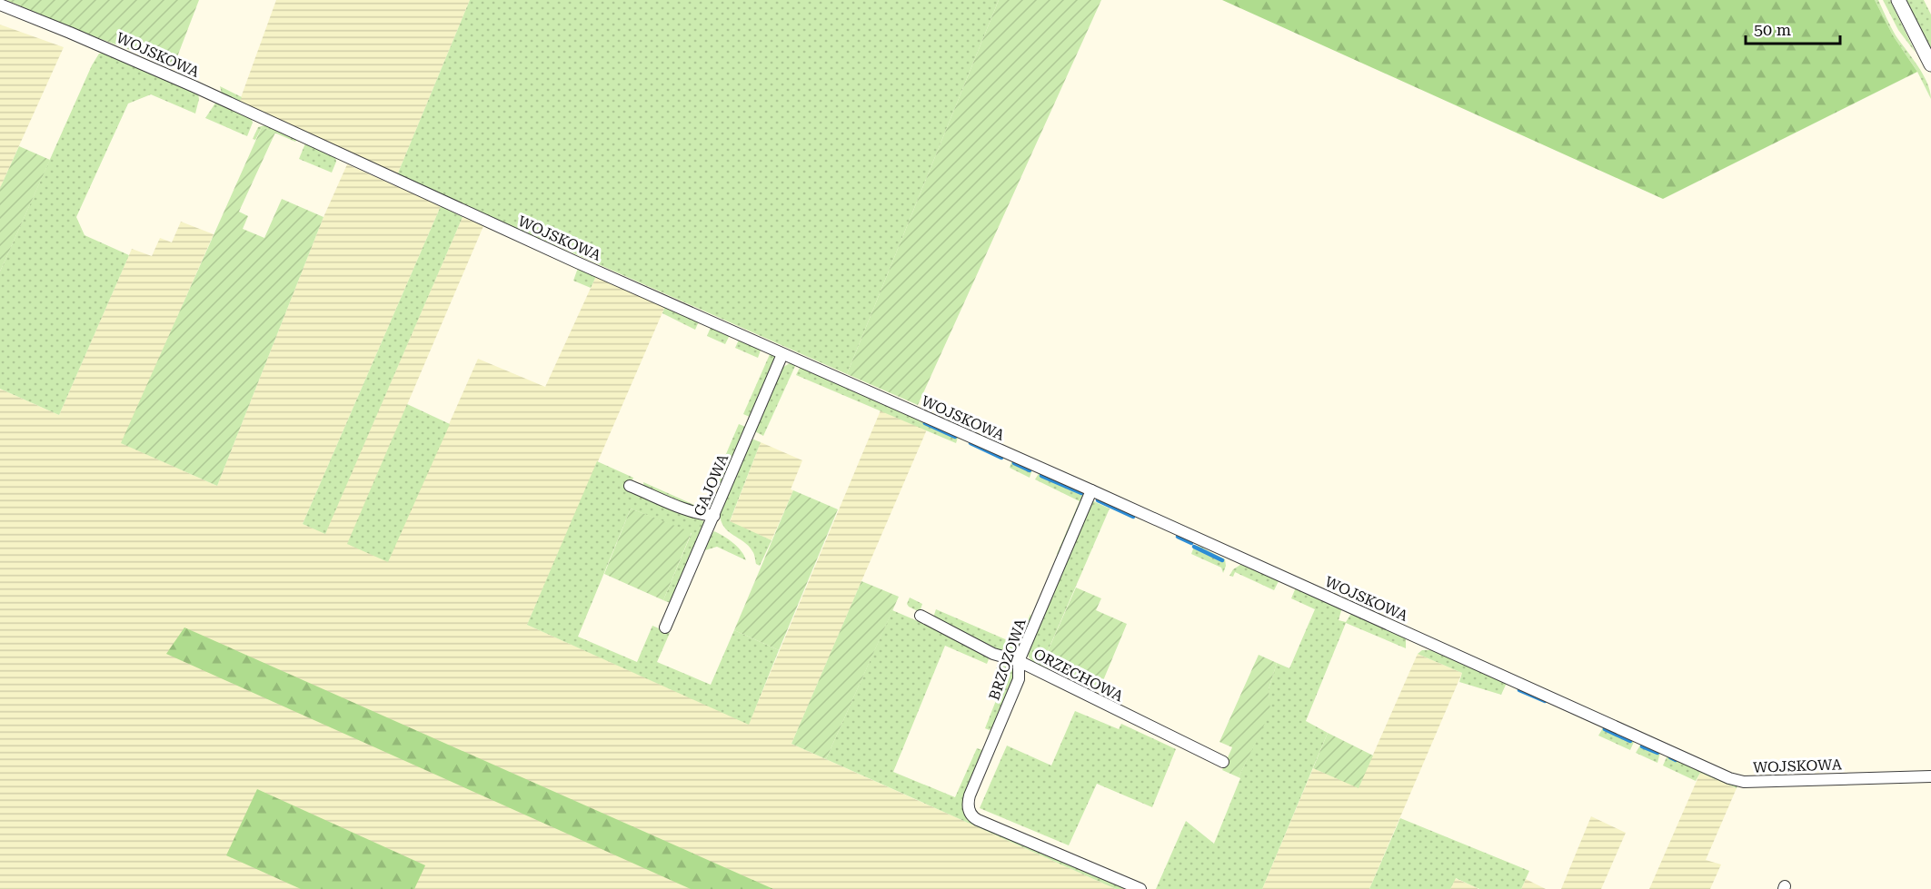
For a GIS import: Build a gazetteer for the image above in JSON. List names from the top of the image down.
{
  "streets": {
    "street": [
      "WOJSKOWA",
      "GAJOWA",
      "BRZOZOWA",
      "ORZECHOWA"
    ]
  },
  "crossings": [
    ["WOJSKOWA", "GAJOWA"],
    ["WOJSKOWA", "BRZOZOWA"],
    ["BRZOZOWA", "ORZECHOWA"]
  ],
  "scale_bar": "50 m"
}
